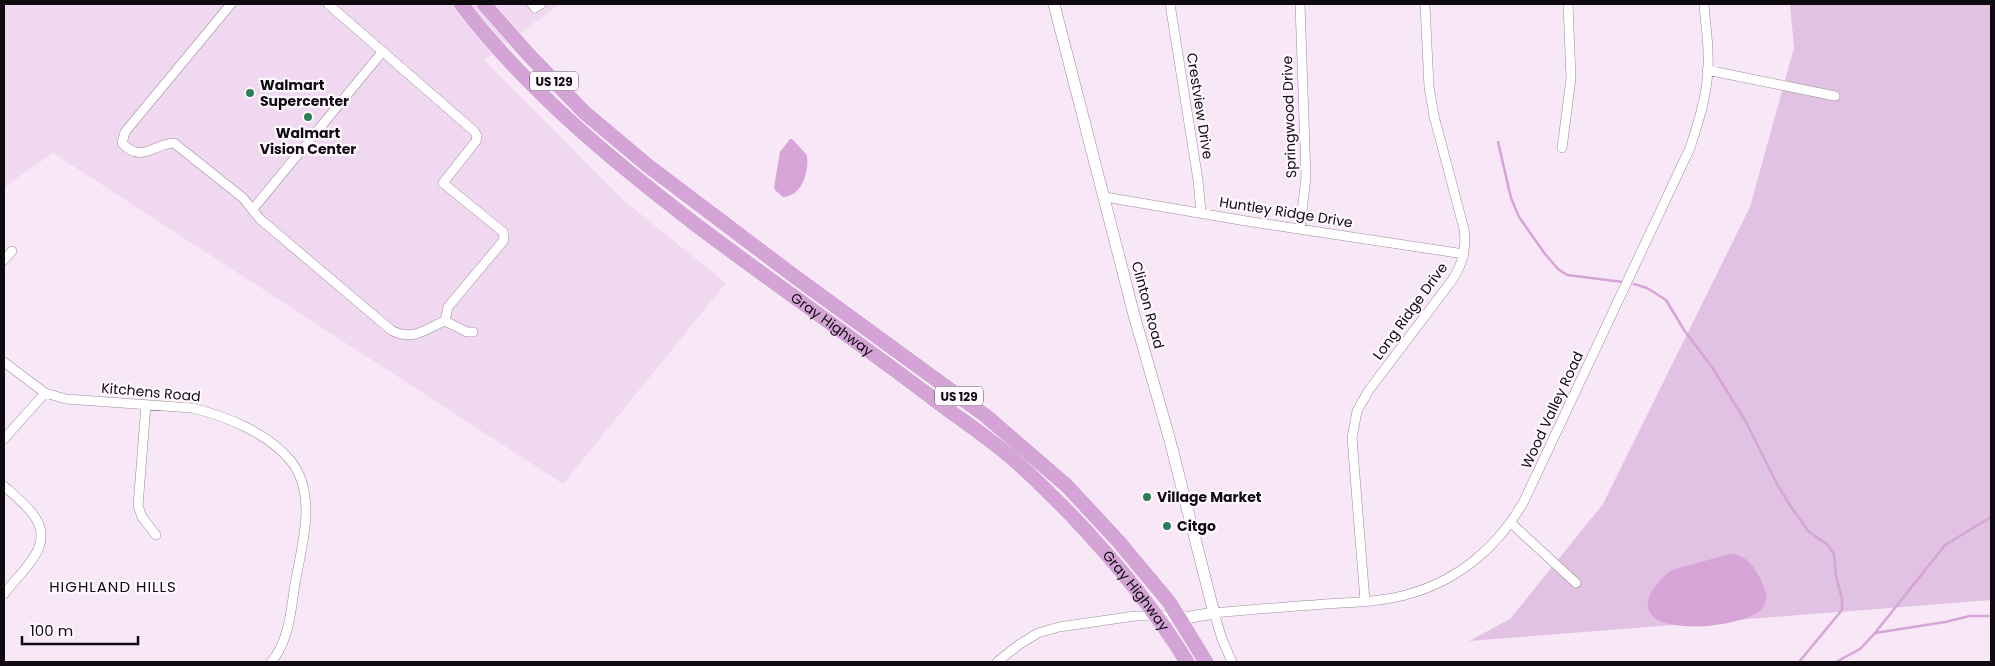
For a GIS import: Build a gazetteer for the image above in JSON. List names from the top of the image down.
{
  "streets": {
    "highway": ["US 129", "Gray Highway"],
    "street": [
      "Crestview Drive",
      "Springwood Drive",
      "Huntley Ridge Drive",
      "Clinton Road",
      "Long Ridge Drive",
      "Kitchens Road",
      "Wood Valley Road"
    ]
  },
  "crossings": [
    ["Crestview Drive", "Huntley Ridge Drive"],
    ["Springwood Drive", "Huntley Ridge Drive"],
    ["Huntley Ridge Drive", "Clinton Road"],
    ["Huntley Ridge Drive", "Long Ridge Drive"],
    ["Clinton Road", "Wood Valley Road"],
    ["Long Ridge Drive", "Wood Valley Road"]
  ],
  "districts": ["HIGHLAND HILLS"],
  "places": [
    "Walmart Supercenter",
    "Walmart Vision Center",
    "Village Market",
    "Citgo"
  ],
  "scale_bar": "100 m"
}
